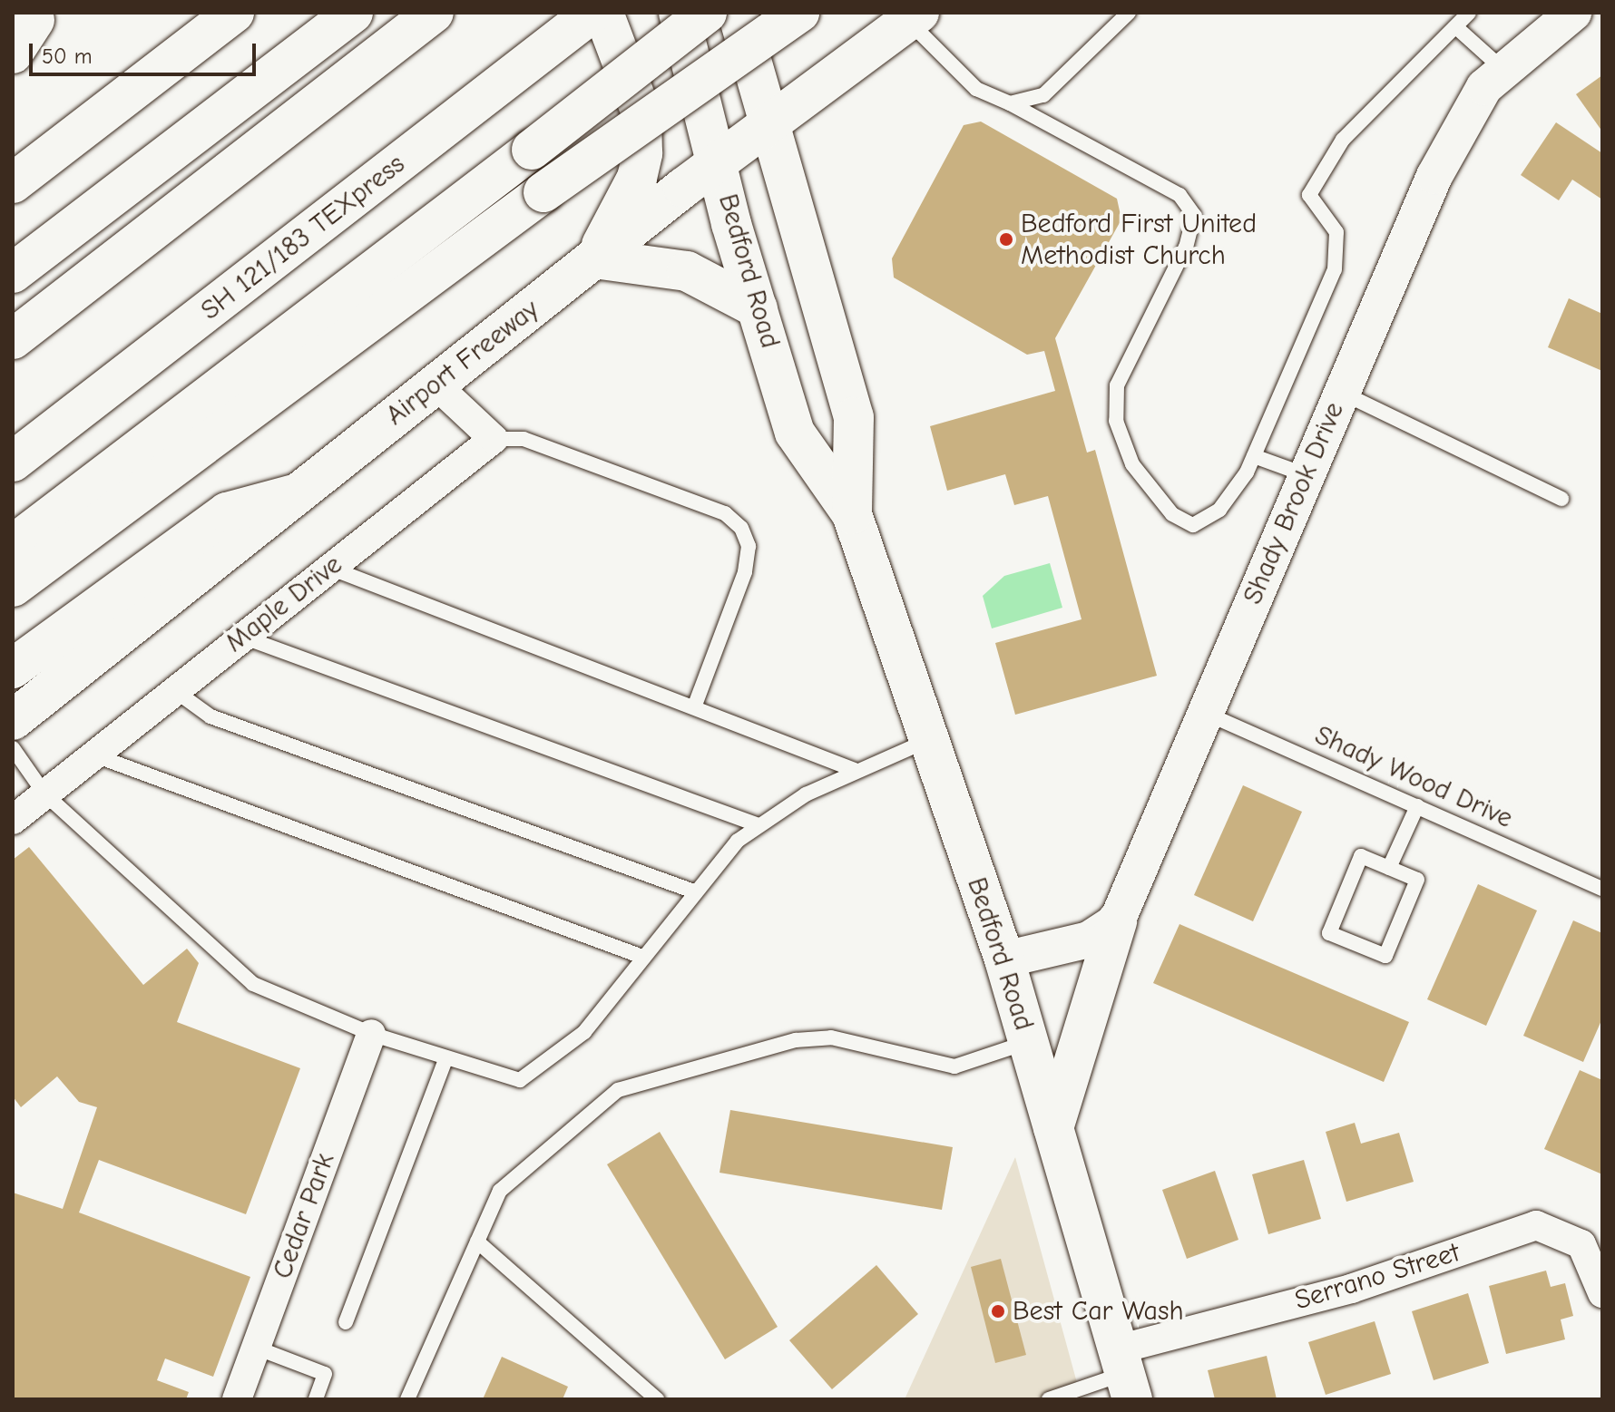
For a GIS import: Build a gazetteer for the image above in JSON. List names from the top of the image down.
{
  "streets": {
    "main road": ["SH 121/183 TEXpress", "Bedford Road", "Airport Freeway"],
    "street": [
      "Shady Brook Drive",
      "Maple Drive",
      "Cedar Park",
      "Serrano Street"
    ],
    "lane": ["Shady Wood Drive"]
  },
  "crossings": [
    ["Bedford Road", "Airport Freeway"],
    ["Bedford Road", "Serrano Street"],
    ["Shady Brook Drive", "Shady Wood Drive"]
  ],
  "places": ["Bedford First United Methodist Church", "Best Car Wash"],
  "scale_bar": "50 m"
}
